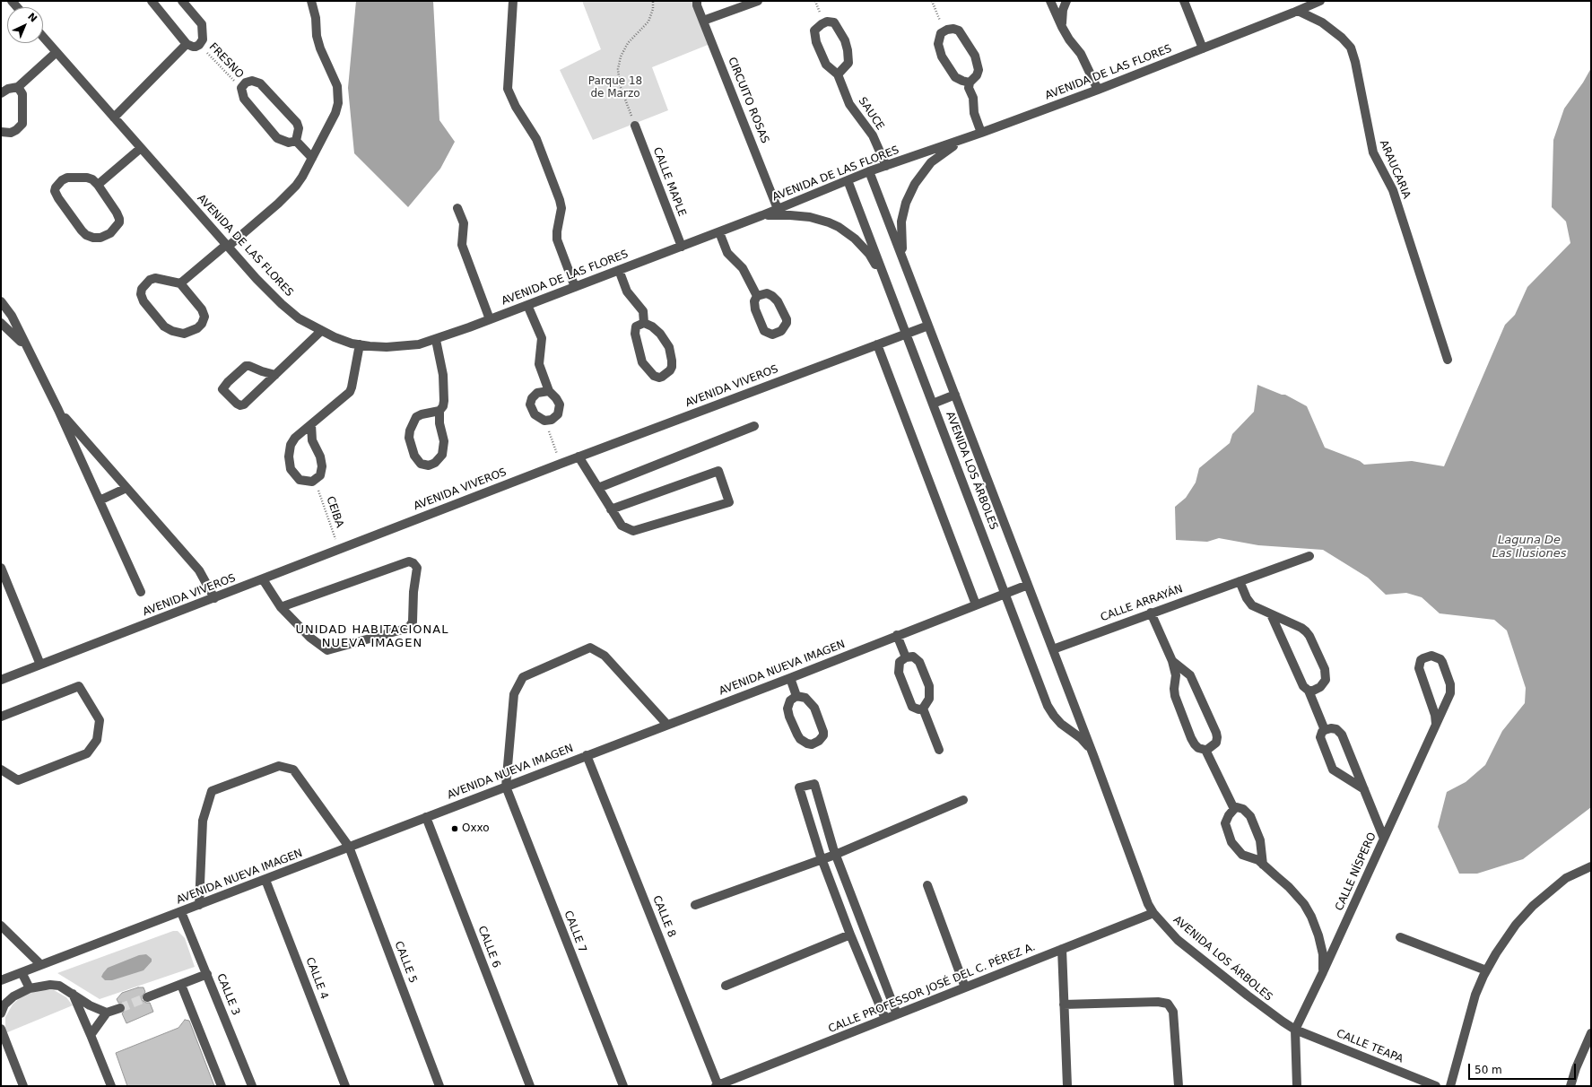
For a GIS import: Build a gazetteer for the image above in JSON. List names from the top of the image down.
{
  "streets": {
    "street": [
      "AVENIDA DE LAS FLORES",
      "CIRCUITO ROSAS",
      "SAUCE",
      "ARAUCARIA",
      "CALLE MAPLE",
      "AVENIDA VIVEROS",
      "AVENIDA LOS ÁRBOLES",
      "CALLE ARRAYÁN",
      "AVENIDA NUEVA IMAGEN",
      "CALLE NÍSPERO",
      "CALLE 8",
      "CALLE 7",
      "CALLE 6",
      "CALLE 5",
      "CALLE 4",
      "CALLE PROFESSOR JOSÉ DEL C. PÉREZ A.",
      "CALLE 3",
      "CALLE TEAPA"
    ],
    "path": ["FRESNO", "CEIBA"]
  },
  "crossings": [
    ["AVENIDA DE LAS FLORES", "CIRCUITO ROSAS"],
    ["AVENIDA DE LAS FLORES", "SAUCE"],
    ["AVENIDA DE LAS FLORES", "ARAUCARIA"],
    ["AVENIDA DE LAS FLORES", "CALLE MAPLE"],
    ["AVENIDA DE LAS FLORES", "AVENIDA LOS ÁRBOLES"],
    ["AVENIDA VIVEROS", "AVENIDA LOS ÁRBOLES"],
    ["AVENIDA VIVEROS", "CEIBA"],
    ["AVENIDA LOS ÁRBOLES", "CALLE ARRAYÁN"],
    ["AVENIDA LOS ÁRBOLES", "AVENIDA NUEVA IMAGEN"],
    ["AVENIDA LOS ÁRBOLES", "CALLE NÍSPERO"],
    ["AVENIDA LOS ÁRBOLES", "CALLE PROFESSOR JOSÉ DEL C. PÉREZ A."],
    ["AVENIDA LOS ÁRBOLES", "CALLE TEAPA"],
    ["AVENIDA NUEVA IMAGEN", "CALLE 8"],
    ["AVENIDA NUEVA IMAGEN", "CALLE 7"],
    ["AVENIDA NUEVA IMAGEN", "CALLE 6"],
    ["AVENIDA NUEVA IMAGEN", "CALLE 5"],
    ["AVENIDA NUEVA IMAGEN", "CALLE 4"],
    ["AVENIDA NUEVA IMAGEN", "CALLE 3"],
    ["CALLE NÍSPERO", "CALLE TEAPA"],
    ["CALLE 8", "CALLE PROFESSOR JOSÉ DEL C. PÉREZ A."]
  ],
  "districts": ["UNIDAD HABITACIONAL NUEVA IMAGEN"],
  "water": ["Laguna De Las Ilusiones"],
  "parks": ["Parque 18 de Marzo"],
  "places": ["Oxxo"],
  "scale_bar": "50 m",
  "north": "top right"
}
